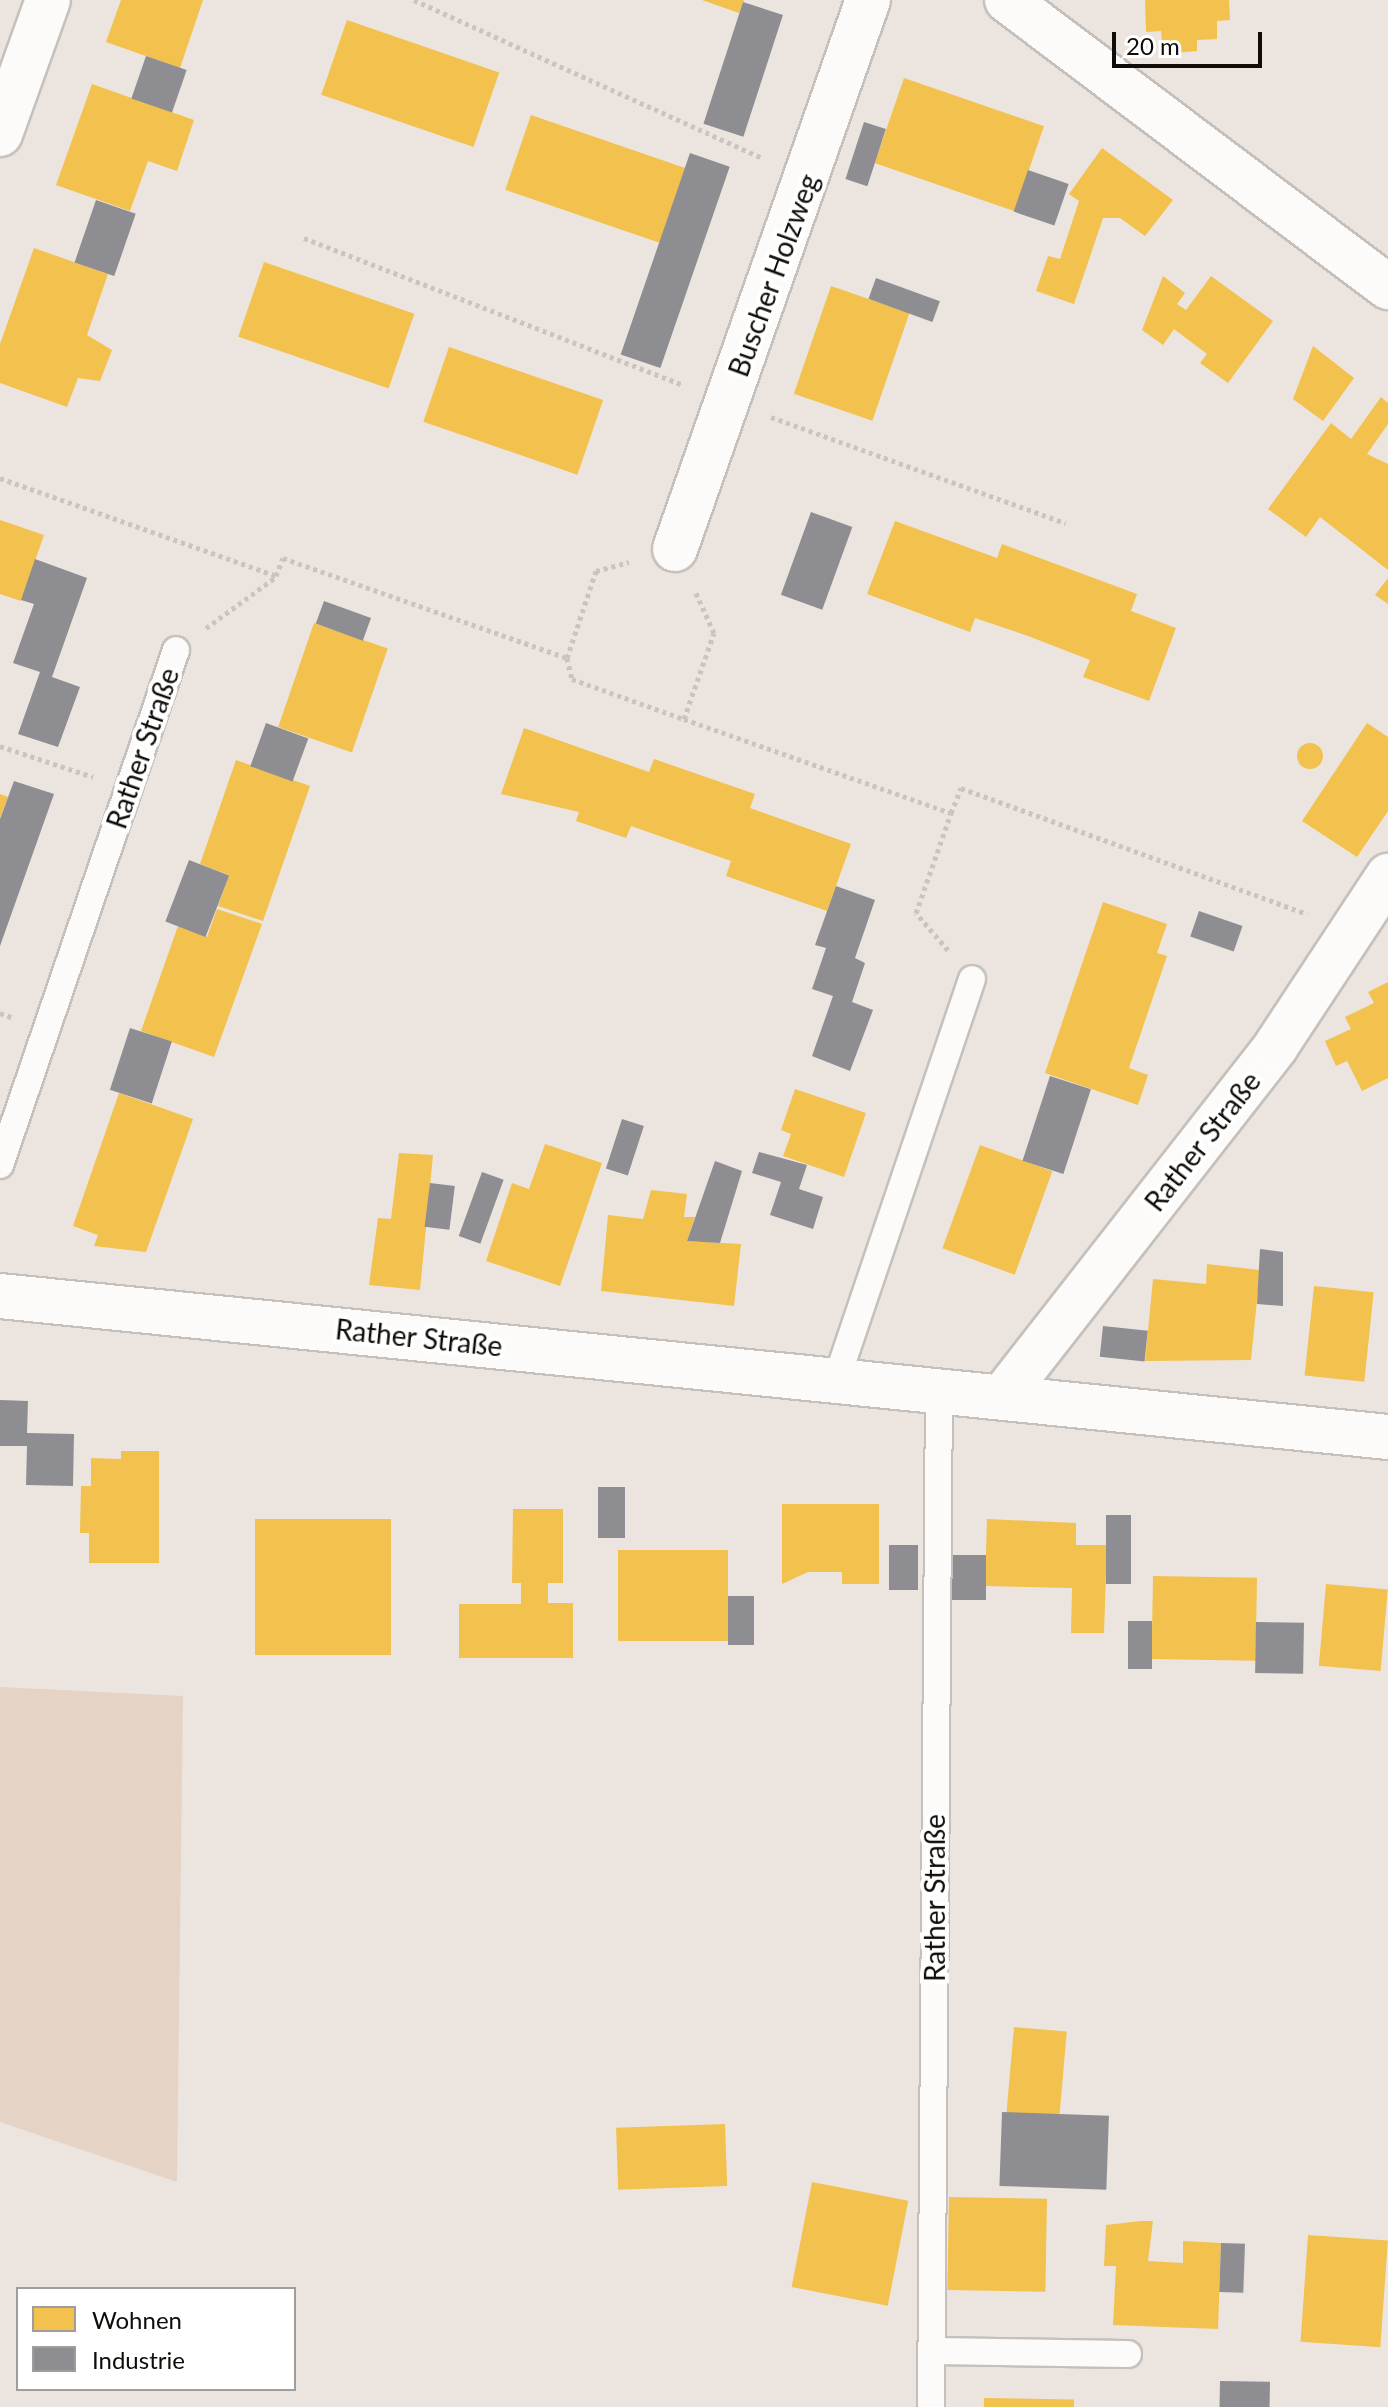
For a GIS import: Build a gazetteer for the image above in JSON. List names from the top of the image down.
{
  "streets": {
    "street": ["Buscher Holzweg", "Rather Straße"]
  },
  "legend": ["Wohnen", "Industrie"],
  "scale_bar": "20 m"
}
